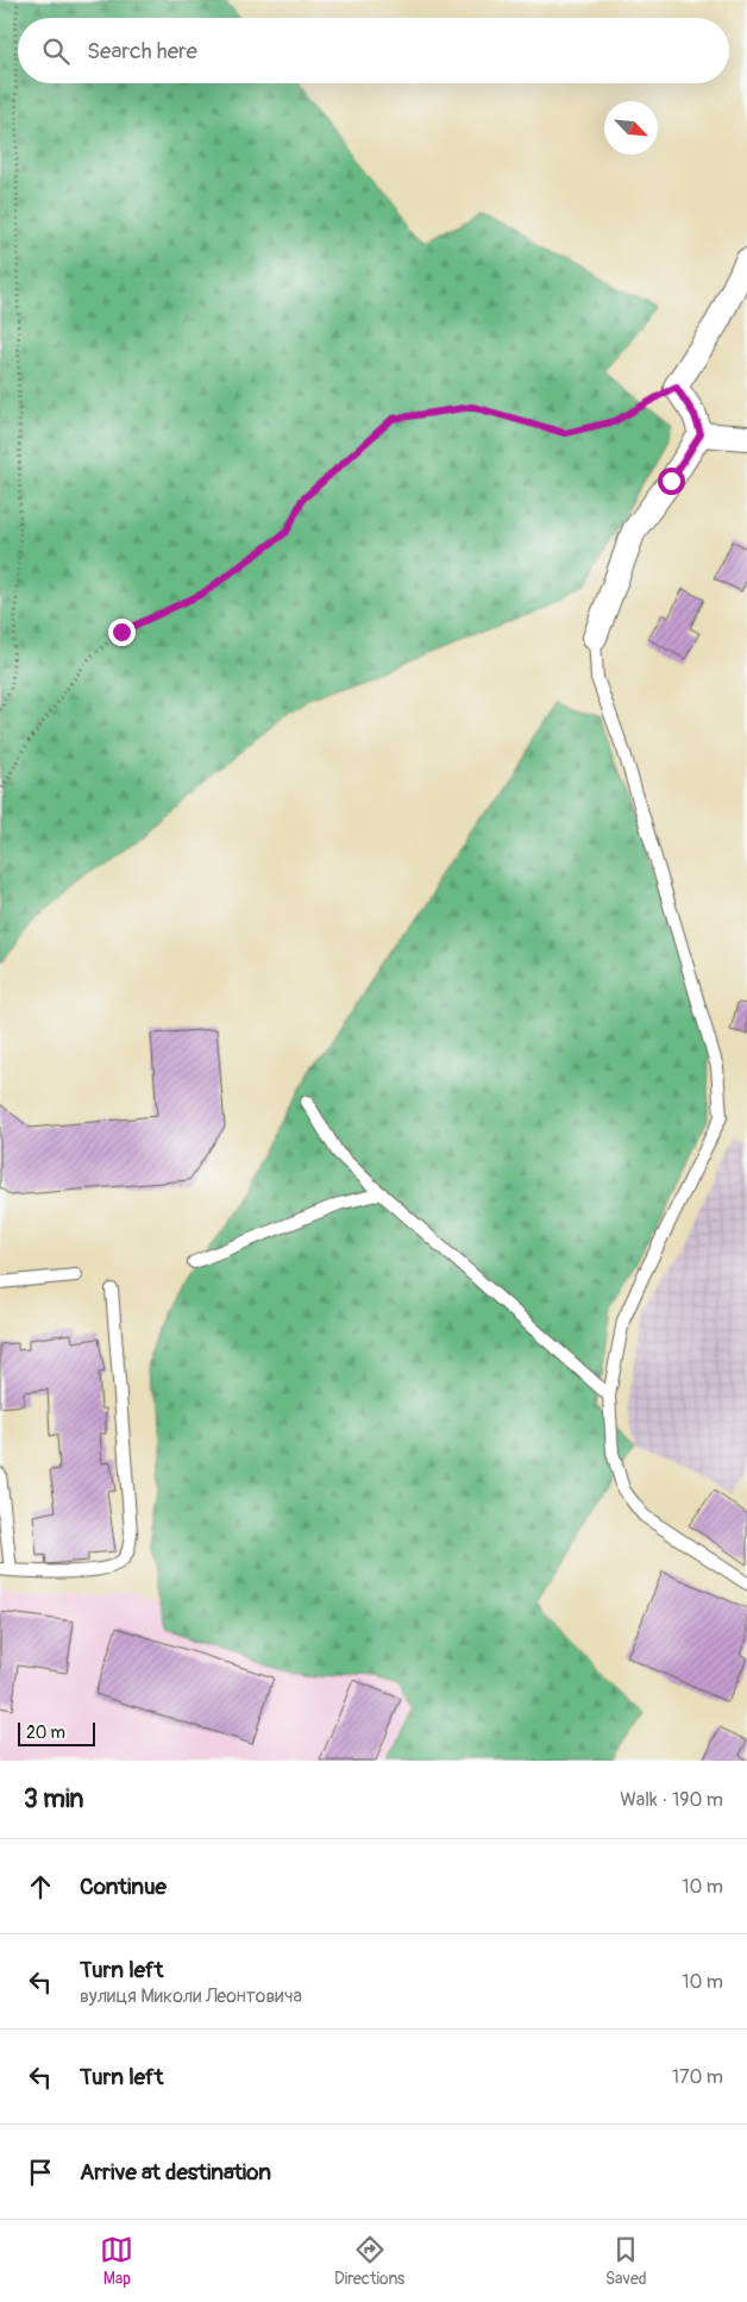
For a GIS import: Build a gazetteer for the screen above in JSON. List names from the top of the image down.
{
  "scale_bar": "20 m",
  "north": "bottom right",
  "page": {
    "search": "Search here",
    "scale": "20 m",
    "heading": ["3 min", "Walk · 190 m"],
    "list": [
      ["Continue", "10 m"],
      ["Turn left", "вулиця Миколи Леонтовича", "10 m"],
      ["Turn left", "170 m"],
      "Arrive at destination"
    ],
    "nav": ["Map", "Directions", "Saved"]
  }
}
